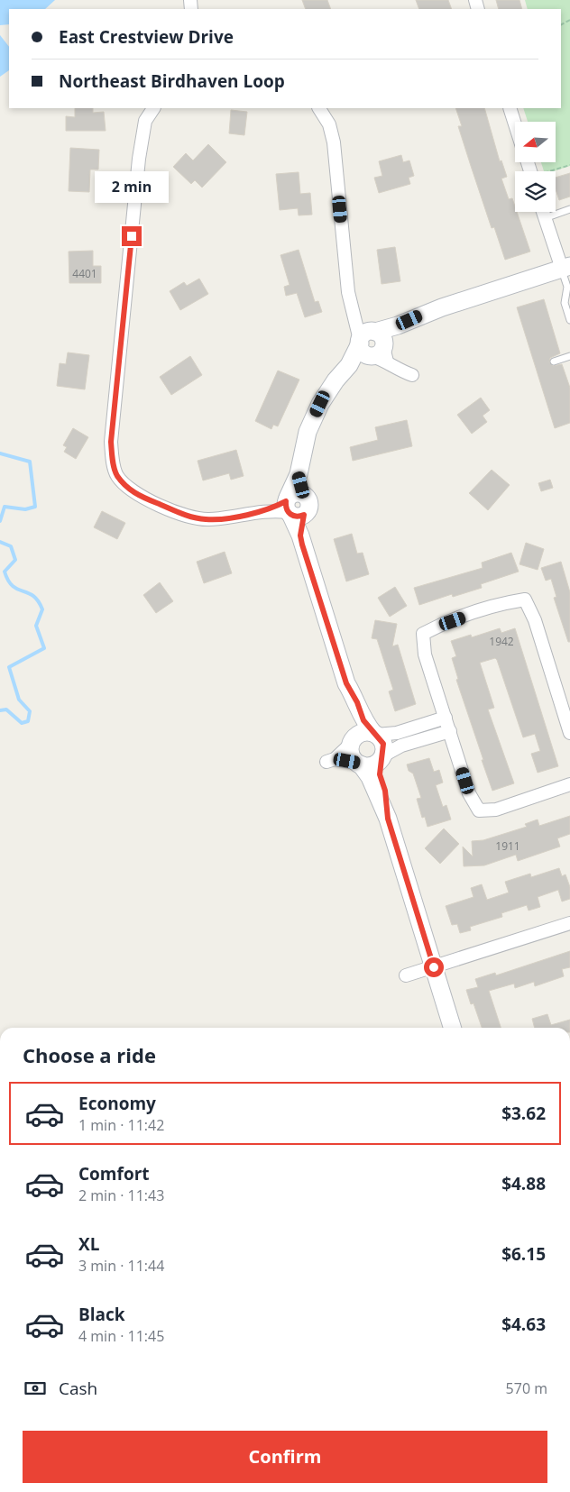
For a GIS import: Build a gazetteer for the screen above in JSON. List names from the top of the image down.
{
  "house_numbers": ["4401", "1942", "1911"],
  "north": "left",
  "page": {
    "banner": ["East Crestview Drive", "Northeast Birdhaven Loop"],
    "bubble": "2 min",
    "heading": "Choose a ride",
    "list": [
      {
        "name": "Economy",
        "note": "1 min · 11:42",
        "value": "$3.62"
      },
      {
        "name": "Comfort",
        "note": "2 min · 11:43",
        "value": "$4.88"
      },
      {
        "name": "XL",
        "note": "3 min · 11:44",
        "value": "$6.15"
      },
      {
        "name": "Black",
        "note": "4 min · 11:45",
        "value": "$4.63"
      }
    ],
    "pay": ["Cash", "570 m"],
    "buttons": "Confirm"
  }
}
